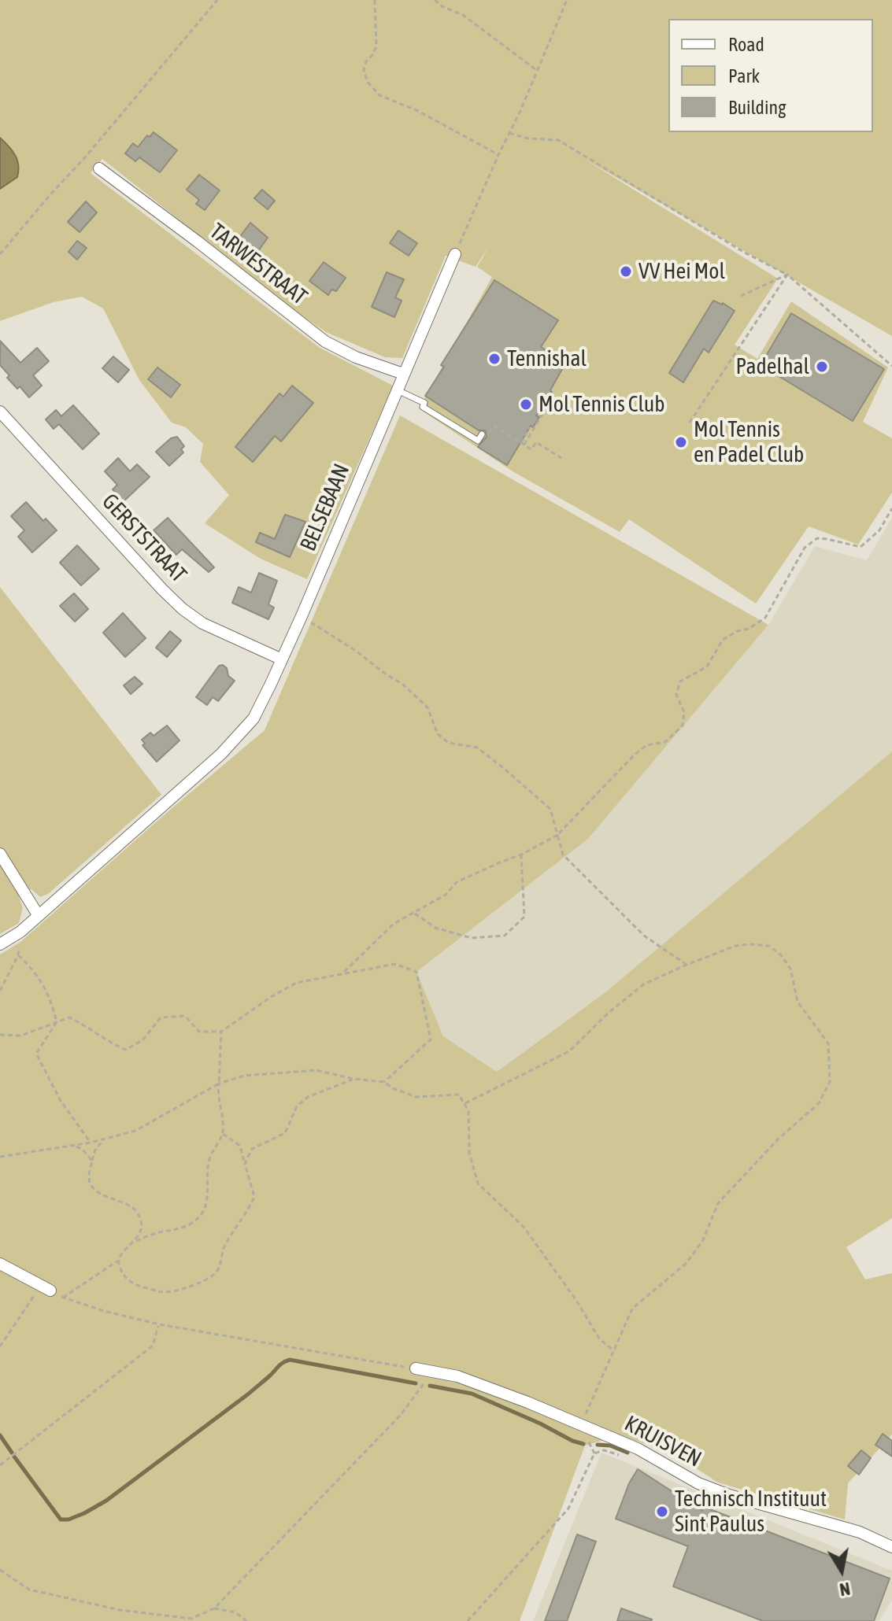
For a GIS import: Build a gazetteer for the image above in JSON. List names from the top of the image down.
{
  "streets": {
    "street": [
      "TARWESTRAAT",
      "BELSEBAAN",
      "GERSTSTRAAT",
      "KRUISVEN"
    ]
  },
  "crossings": [
    ["TARWESTRAAT", "BELSEBAAN"],
    ["BELSEBAAN", "GERSTSTRAAT"]
  ],
  "places": [
    "VV Hei Mol",
    "Tennishal",
    "Padelhal",
    "Mol Tennis Club",
    "Mol Tennis en Padel Club",
    "Technisch Instituut Sint Paulus"
  ],
  "legend": ["Road", "Park", "Building"],
  "north": "bottom"
}
